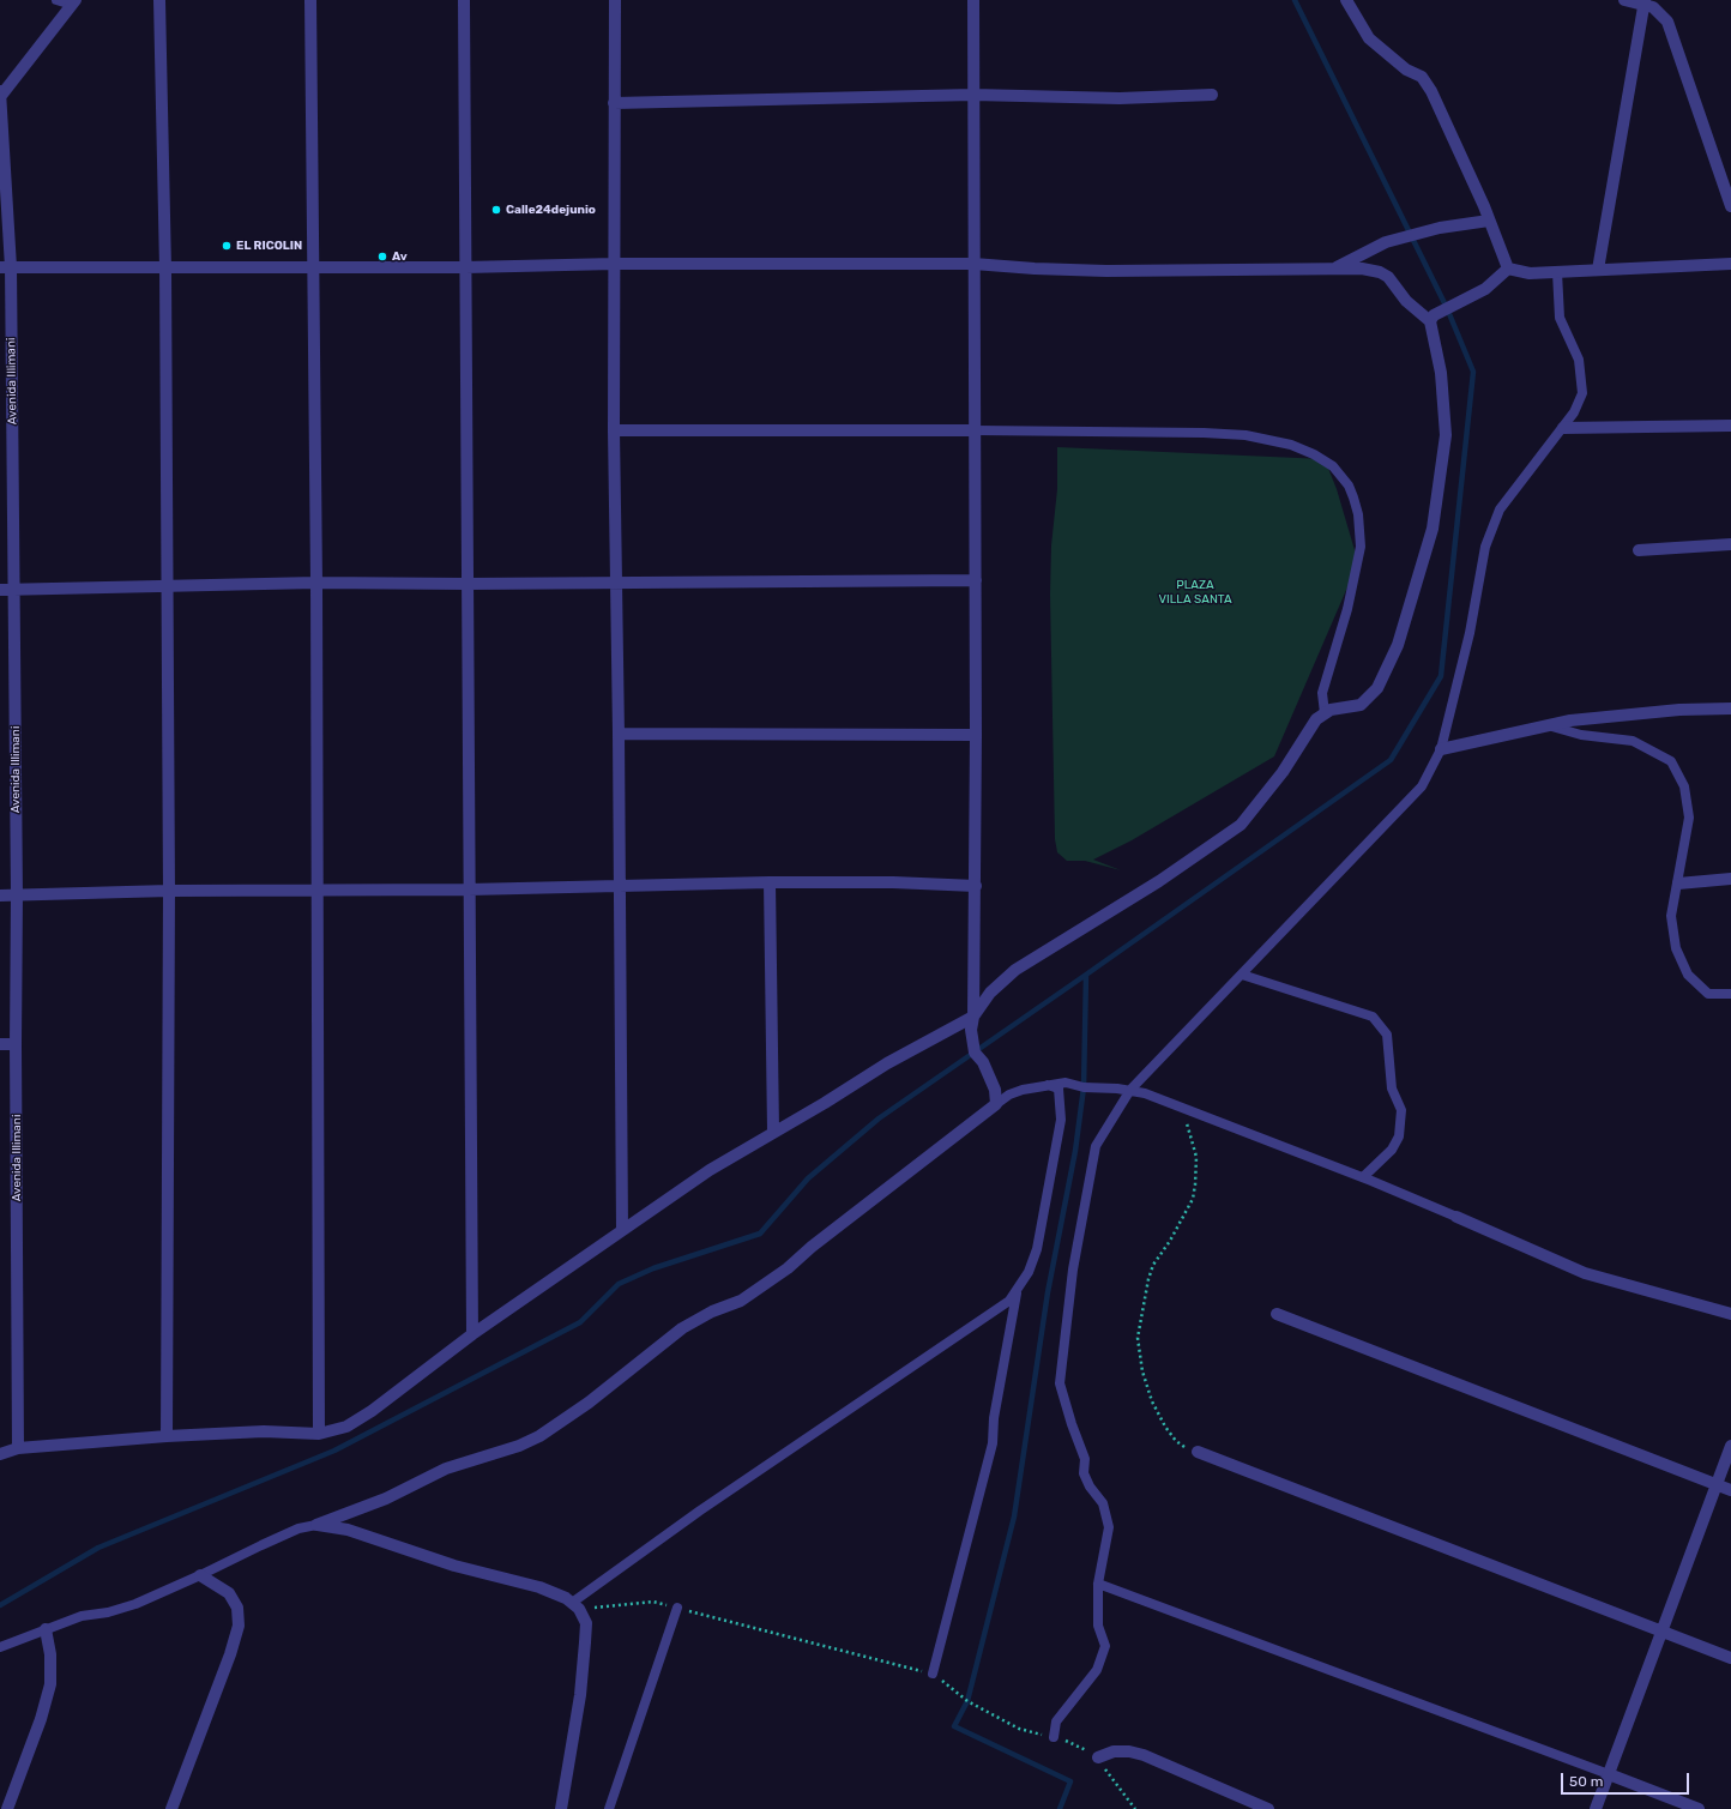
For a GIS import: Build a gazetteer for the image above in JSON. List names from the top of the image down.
{
  "streets": {
    "street": ["Avenida Illimani"]
  },
  "parks": ["PLAZA VILLA SANTA"],
  "places": ["Calle24dejunio", "EL RICOLIN", "Av"],
  "scale_bar": "50 m"
}
